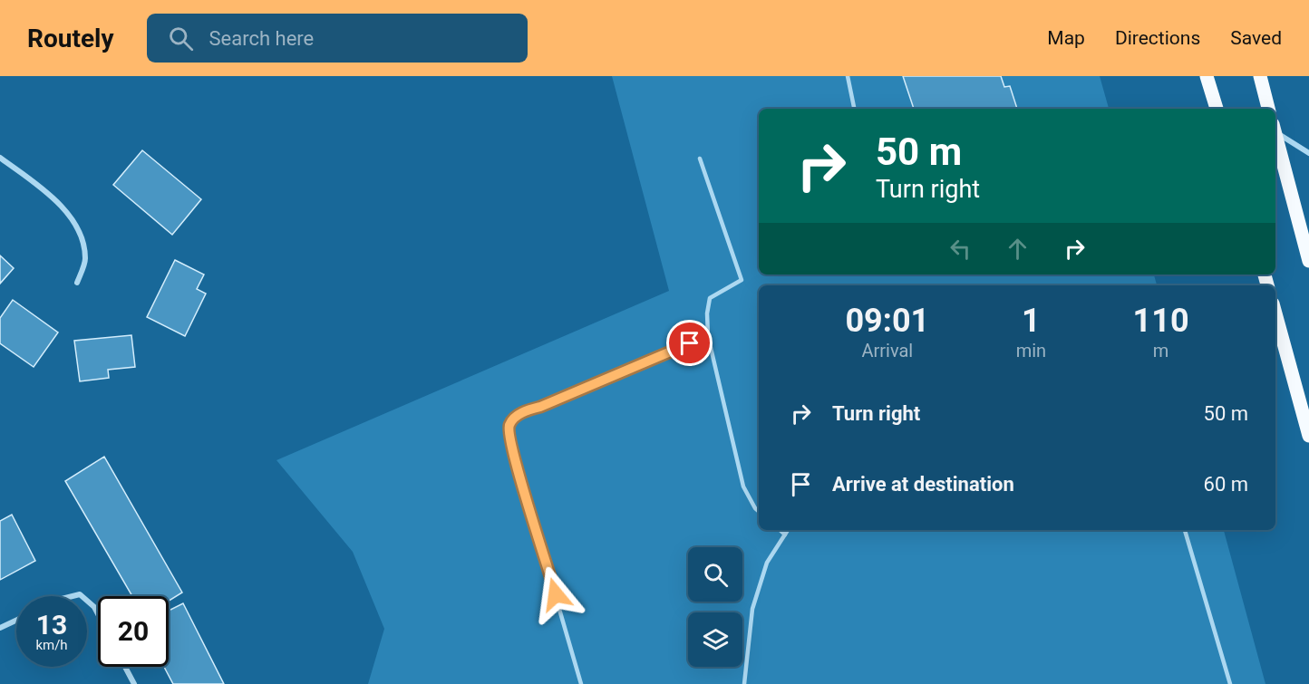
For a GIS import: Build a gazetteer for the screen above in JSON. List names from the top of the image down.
{
  "page": {
    "header": "Routely",
    "search": "Search here",
    "nav": ["Map", "Directions", "Saved"],
    "turn": ["50 m", "Turn right"],
    "eta": [
      "09:01",
      "Arrival",
      "1",
      "min",
      "110",
      "m"
    ],
    "list": [
      {
        "name": "Turn right",
        "value": "50 m"
      },
      {
        "name": "Arrive at destination",
        "value": "60 m"
      }
    ],
    "speed": "13 km/h",
    "limit": "20"
  }
}
